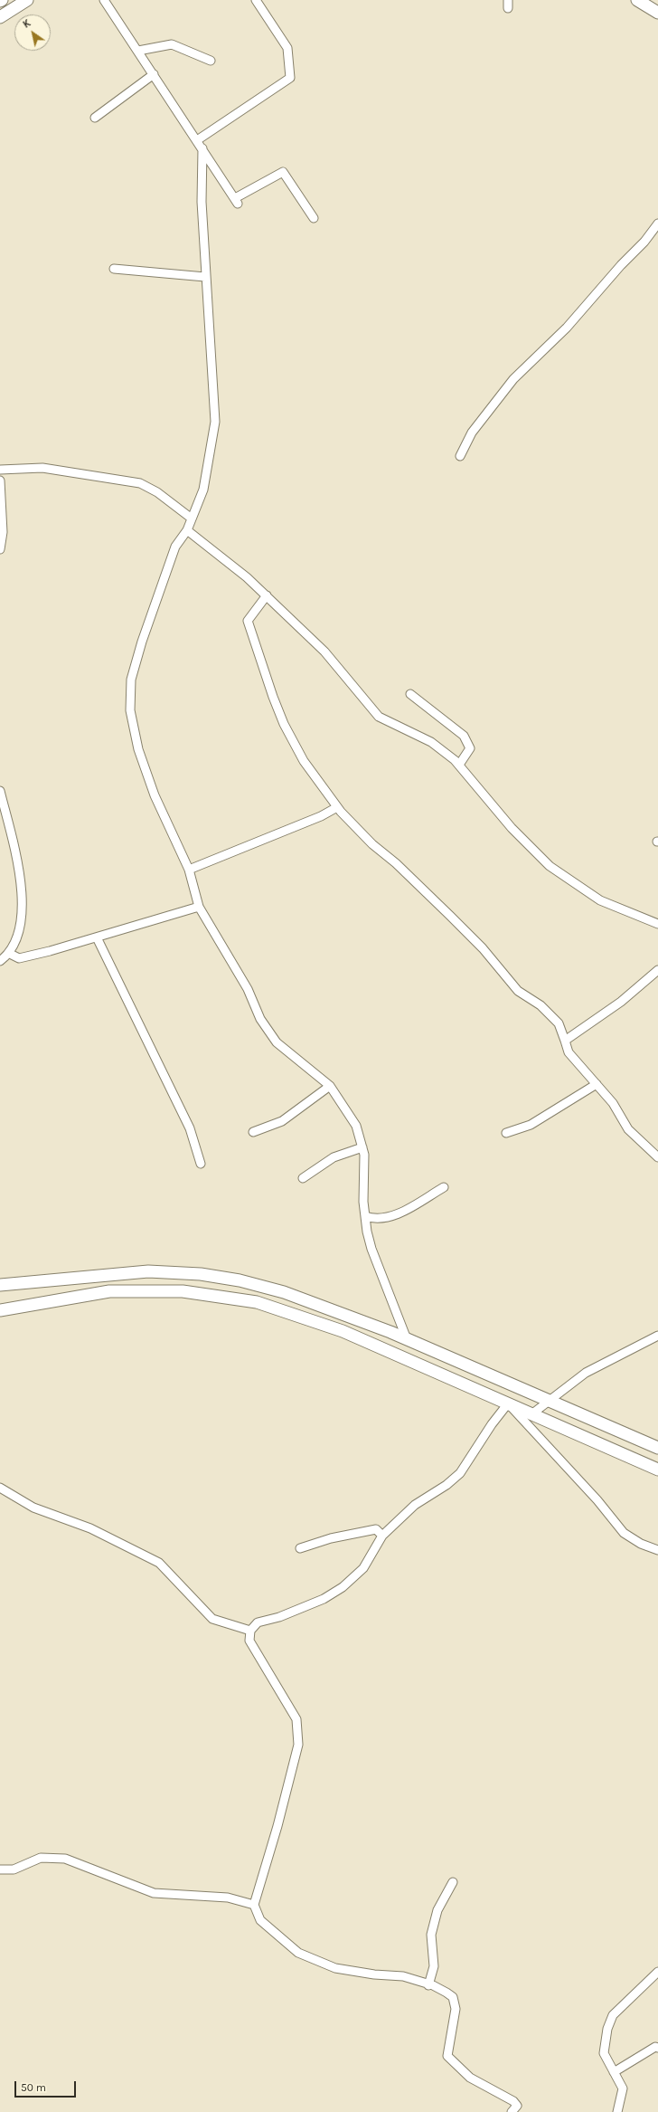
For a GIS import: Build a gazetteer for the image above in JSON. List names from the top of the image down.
{
  "scale_bar": "50 m",
  "north": "top left"
}
